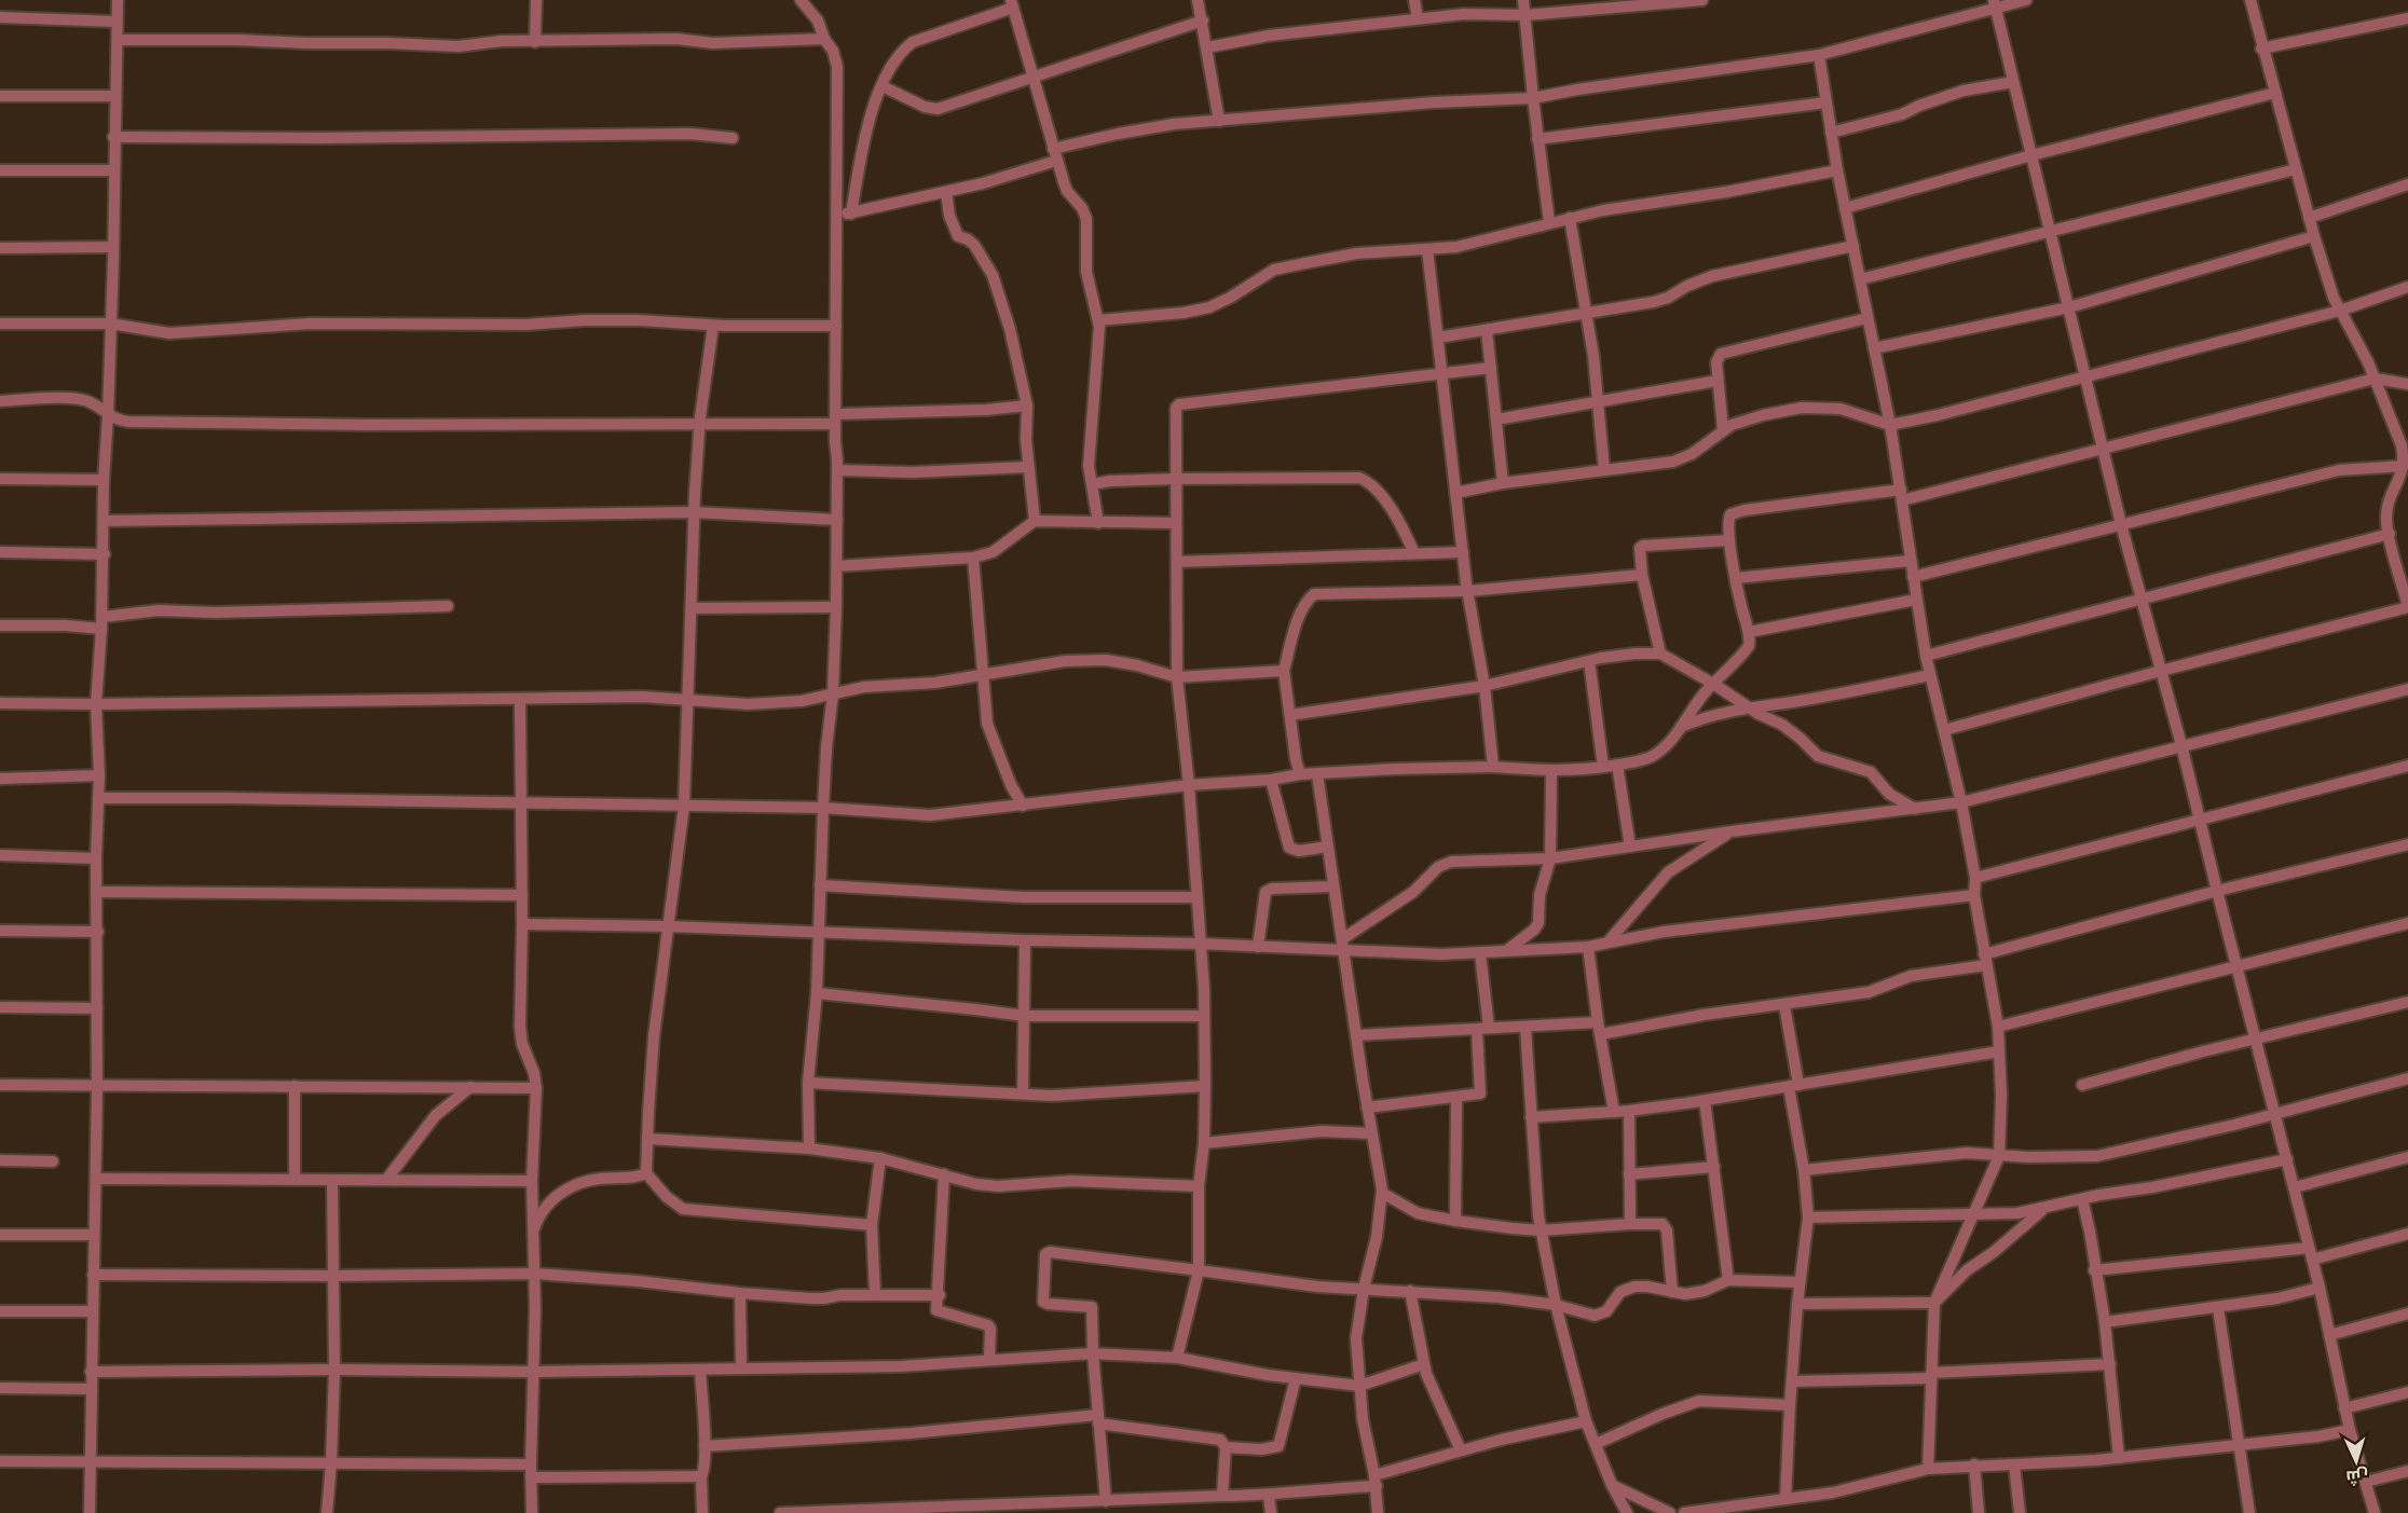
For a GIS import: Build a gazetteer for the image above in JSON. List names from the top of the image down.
{
  "north": "bottom"
}
